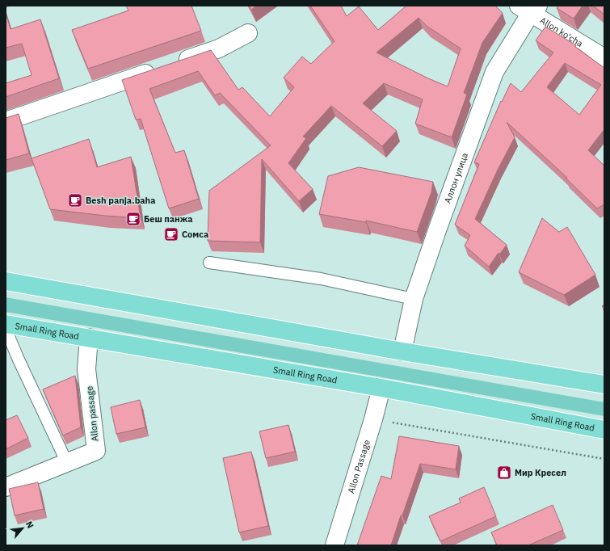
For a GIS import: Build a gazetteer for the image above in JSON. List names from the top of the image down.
{
  "streets": {
    "highway": ["Small Ring Road"],
    "street": [
      "Allon ko'cha",
      "Аллон улица",
      "Allon passage",
      "Allon Passage"
    ]
  },
  "crossings": [
    ["Allon ko'cha", "Аллон улица"],
    ["Small Ring Road", "Allon passage"],
    ["Small Ring Road", "Allon Passage"]
  ],
  "places": {
    "cafe": ["Besh panja.baha", "Беш панжа", "Сомса"],
    "shop": ["Мир Кресел"]
  },
  "north": "top right"
}
